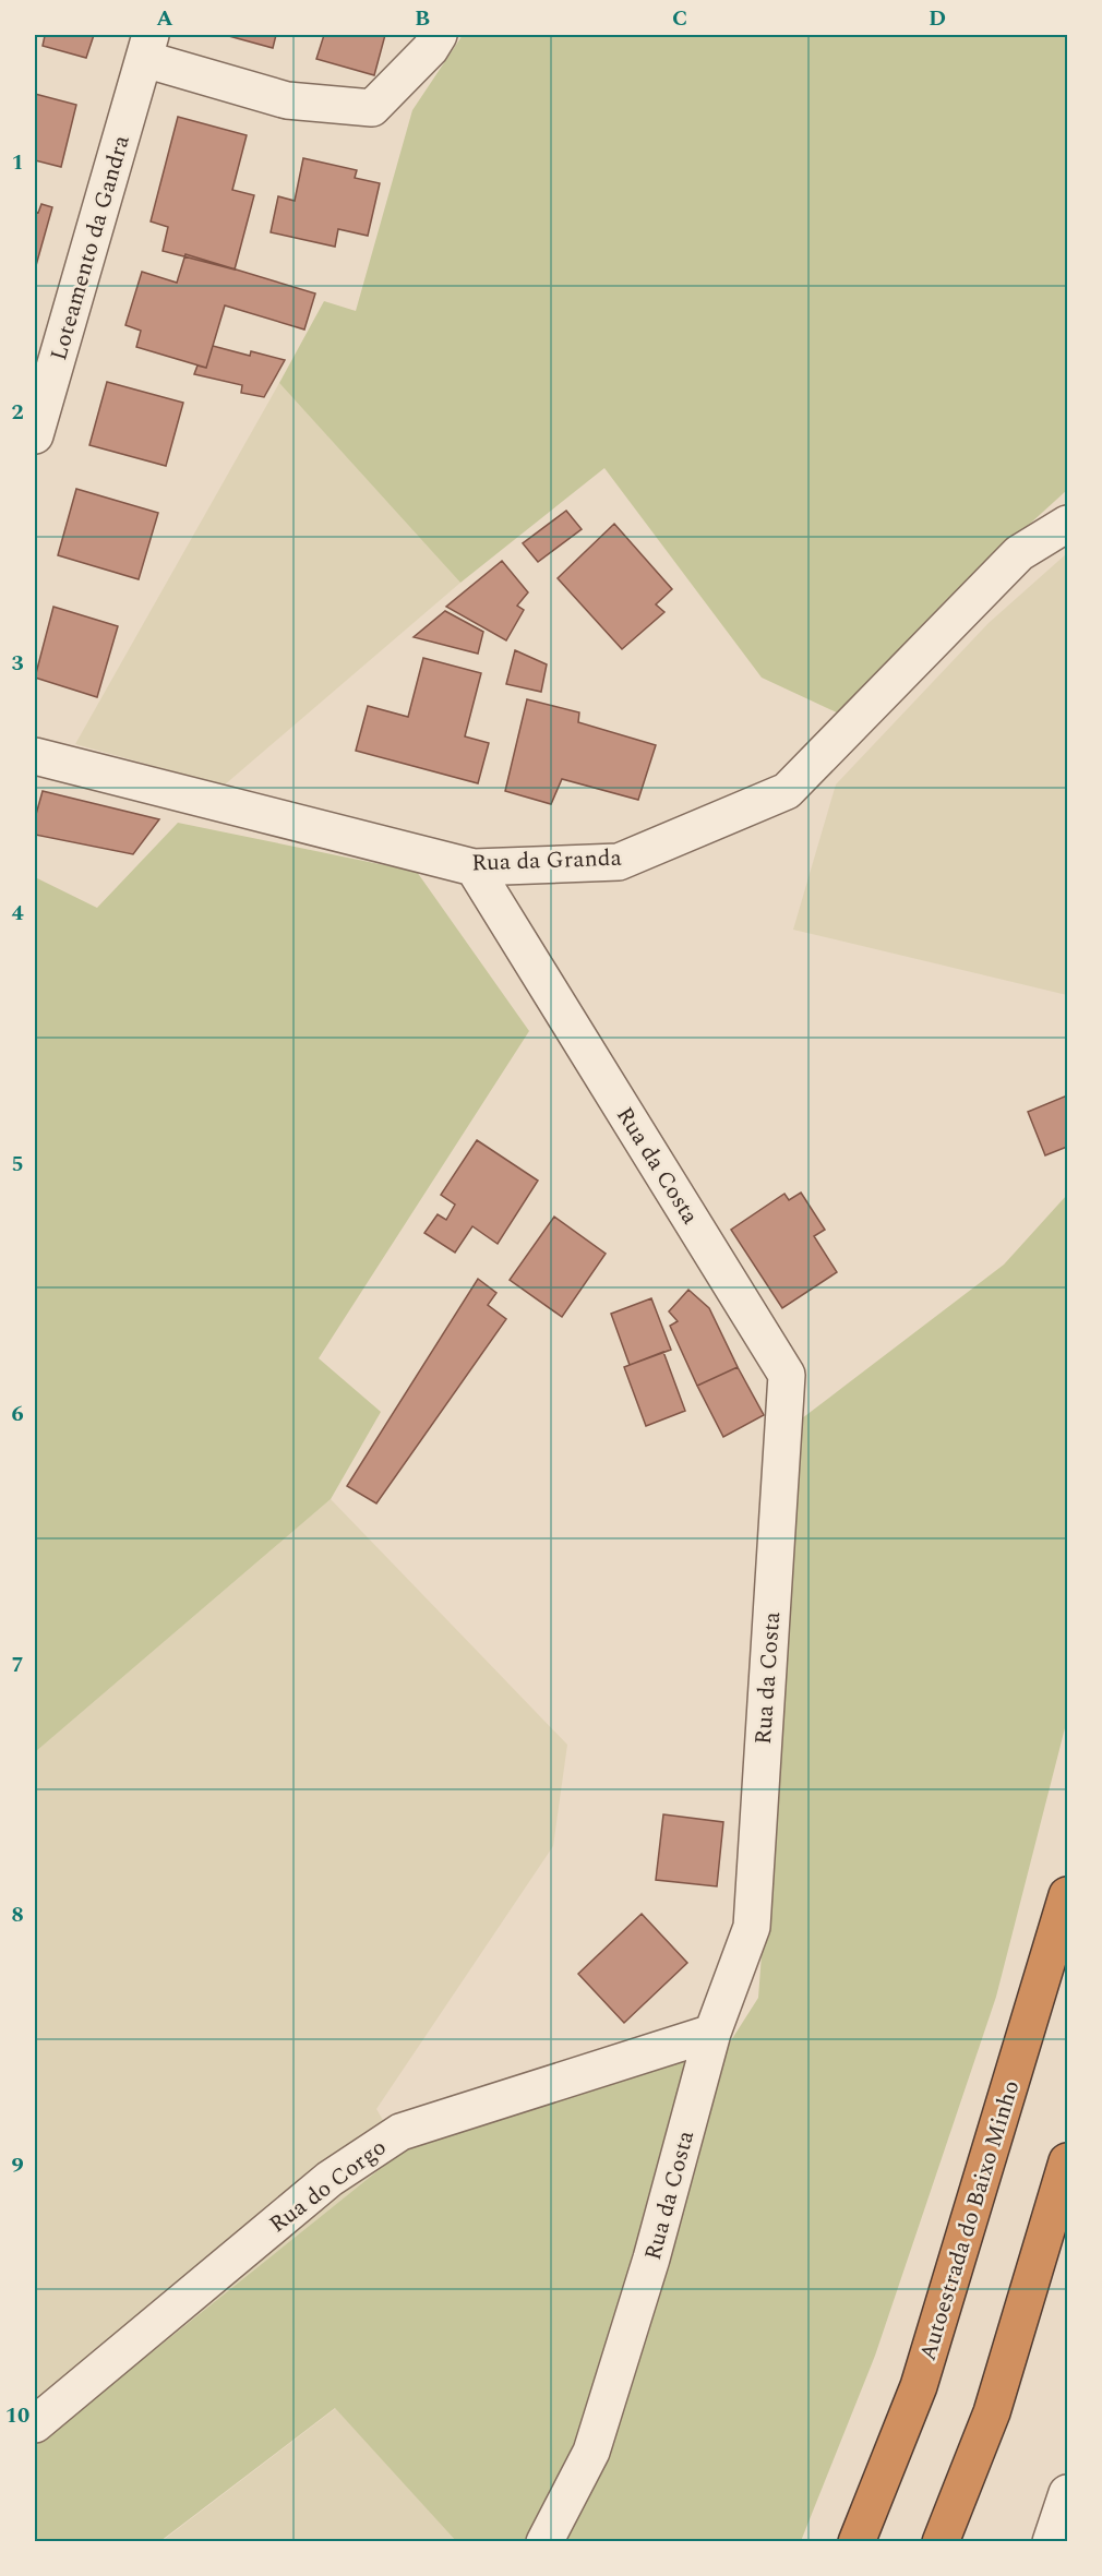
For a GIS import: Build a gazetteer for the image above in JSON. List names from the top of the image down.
{
  "streets": {
    "highway": ["Autoestrada do Baixo Minho"],
    "street": [
      "Loteamento da Gandra",
      "Rua da Granda",
      "Rua da Costa",
      "Rua do Corgo"
    ]
  },
  "crossings": [
    ["Rua da Granda", "Rua da Costa"],
    ["Rua da Costa", "Rua do Corgo"]
  ],
  "grid": {
    "columns": [
      "A",
      "B",
      "C",
      "D"
    ],
    "rows": [
      "1",
      "2",
      "3",
      "4",
      "5",
      "6",
      "7",
      "8",
      "9",
      "10"
    ]
  }
}
